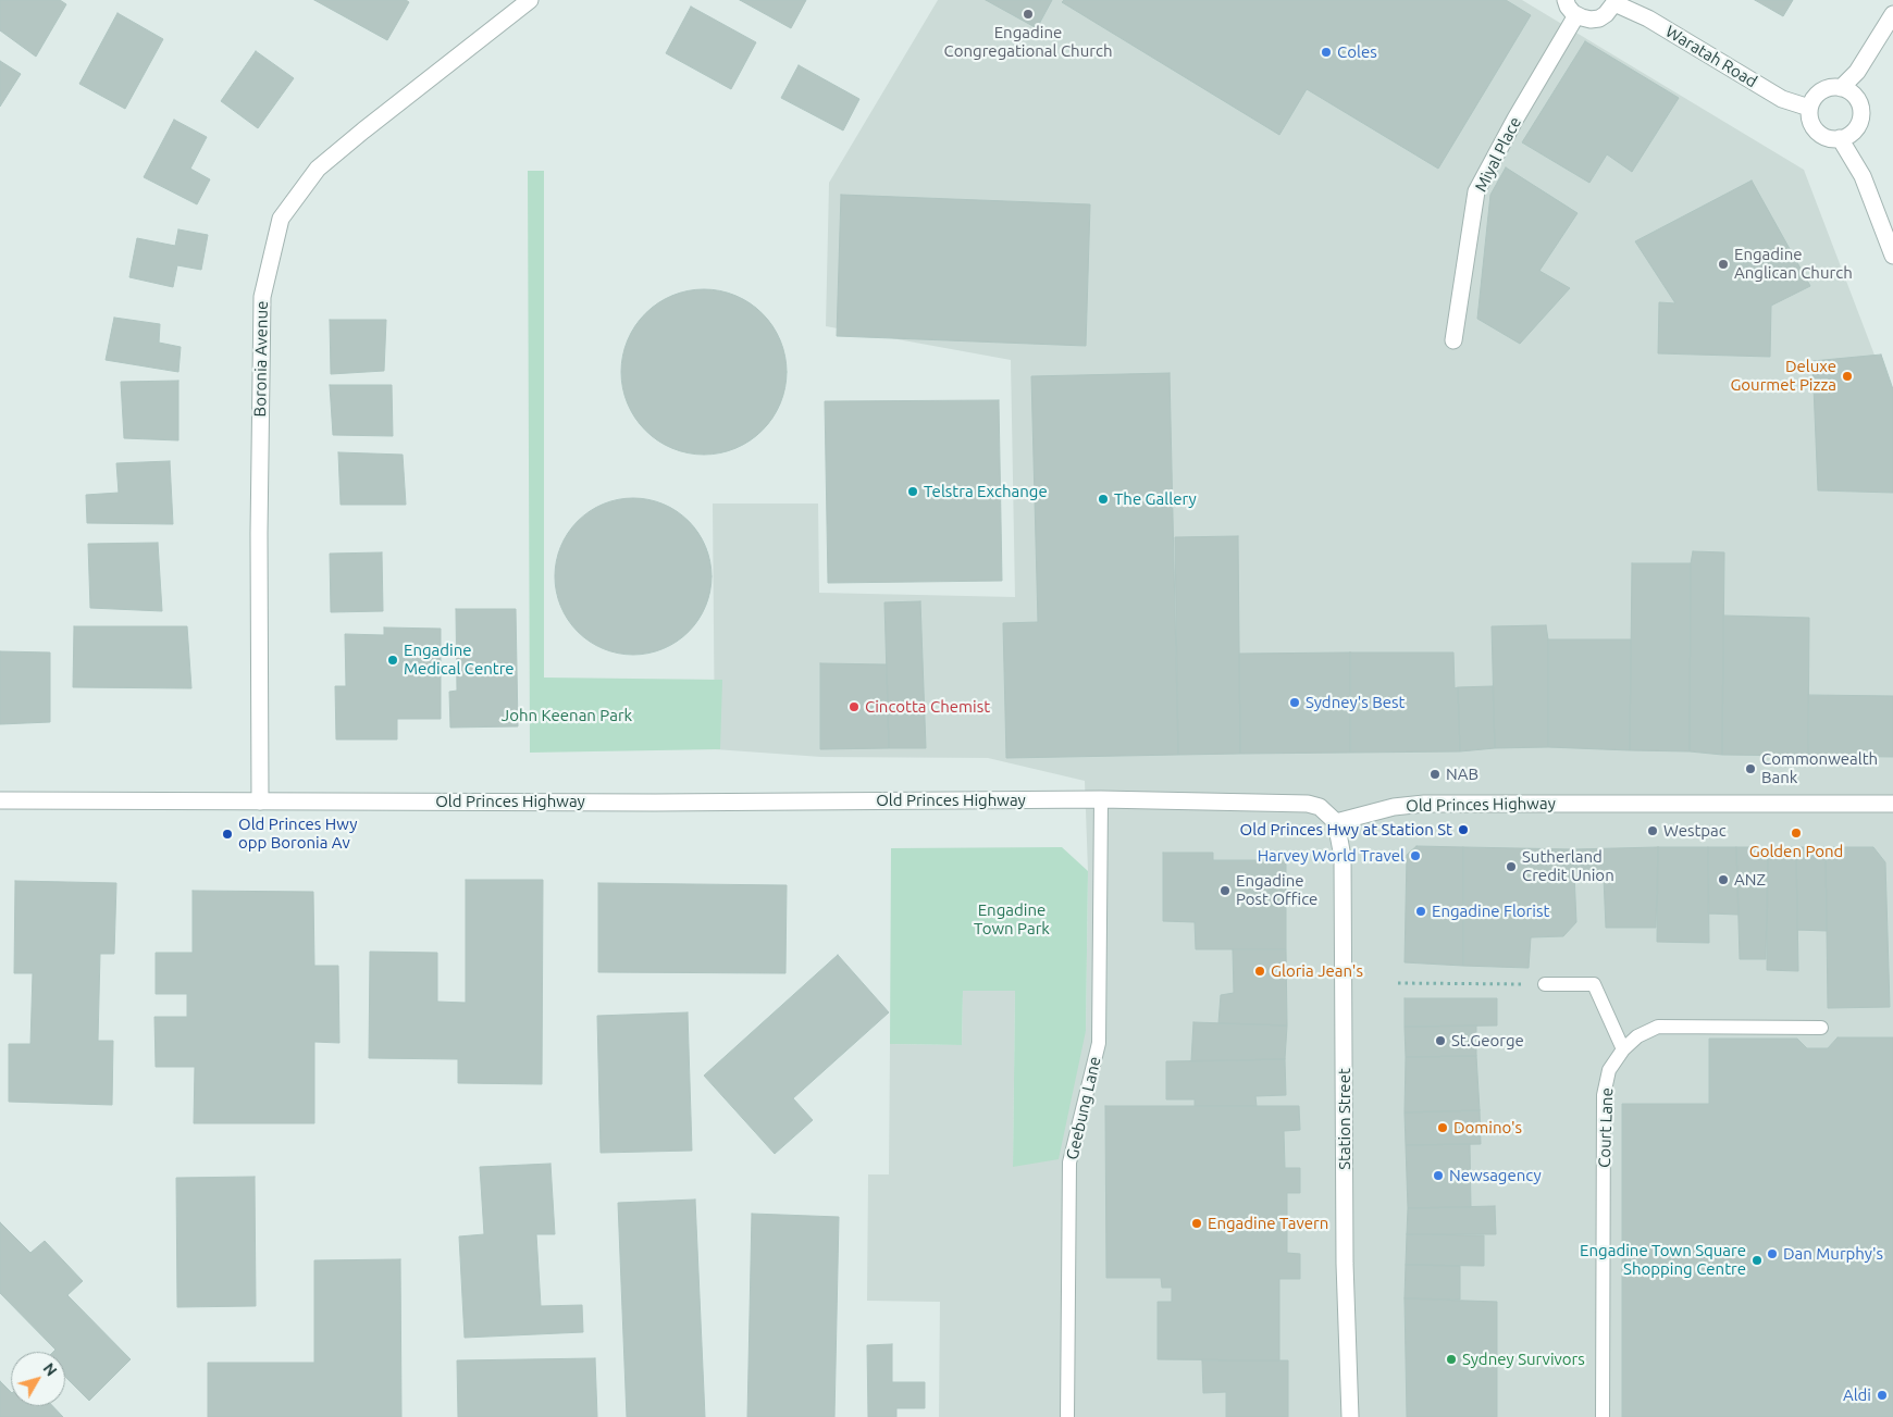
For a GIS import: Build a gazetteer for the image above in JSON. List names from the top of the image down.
{
  "streets": {
    "street": [
      "Waratah Road",
      "Miyal Place",
      "Boronia Avenue",
      "Old Princes Highway",
      "Station Street"
    ],
    "lane": ["Geebung Lane", "Court Lane"]
  },
  "crossings": [
    ["Boronia Avenue", "Old Princes Highway"],
    ["Old Princes Highway", "Geebung Lane"],
    ["Old Princes Highway", "Station Street"]
  ],
  "parks": ["John Keenan Park", "Engadine Town Park"],
  "places": [
    "Engadine Congregational Church",
    "Coles",
    "Engadine Anglican Church",
    "Deluxe Gourmet Pizza",
    "Telstra Exchange",
    "The Gallery",
    "Engadine Medical Centre",
    "Sydney's Best",
    "Cincotta Chemist",
    "Commonwealth Bank",
    "NAB",
    "Old Princes Hwy at Station St",
    "Westpac",
    "Golden Pond",
    "Old Princes Hwy opp Boronia Av",
    "Harvey World Travel",
    "Sutherland Credit Union",
    "ANZ",
    "Engadine Post Office",
    "Engadine Florist",
    "Gloria Jean's",
    "St.George",
    "Domino's",
    "Newsagency",
    "Engadine Tavern",
    "Dan Murphy's",
    "Engadine Town Square Shopping Centre",
    "Sydney Survivors",
    "Aldi"
  ],
  "north": "top right"
}
